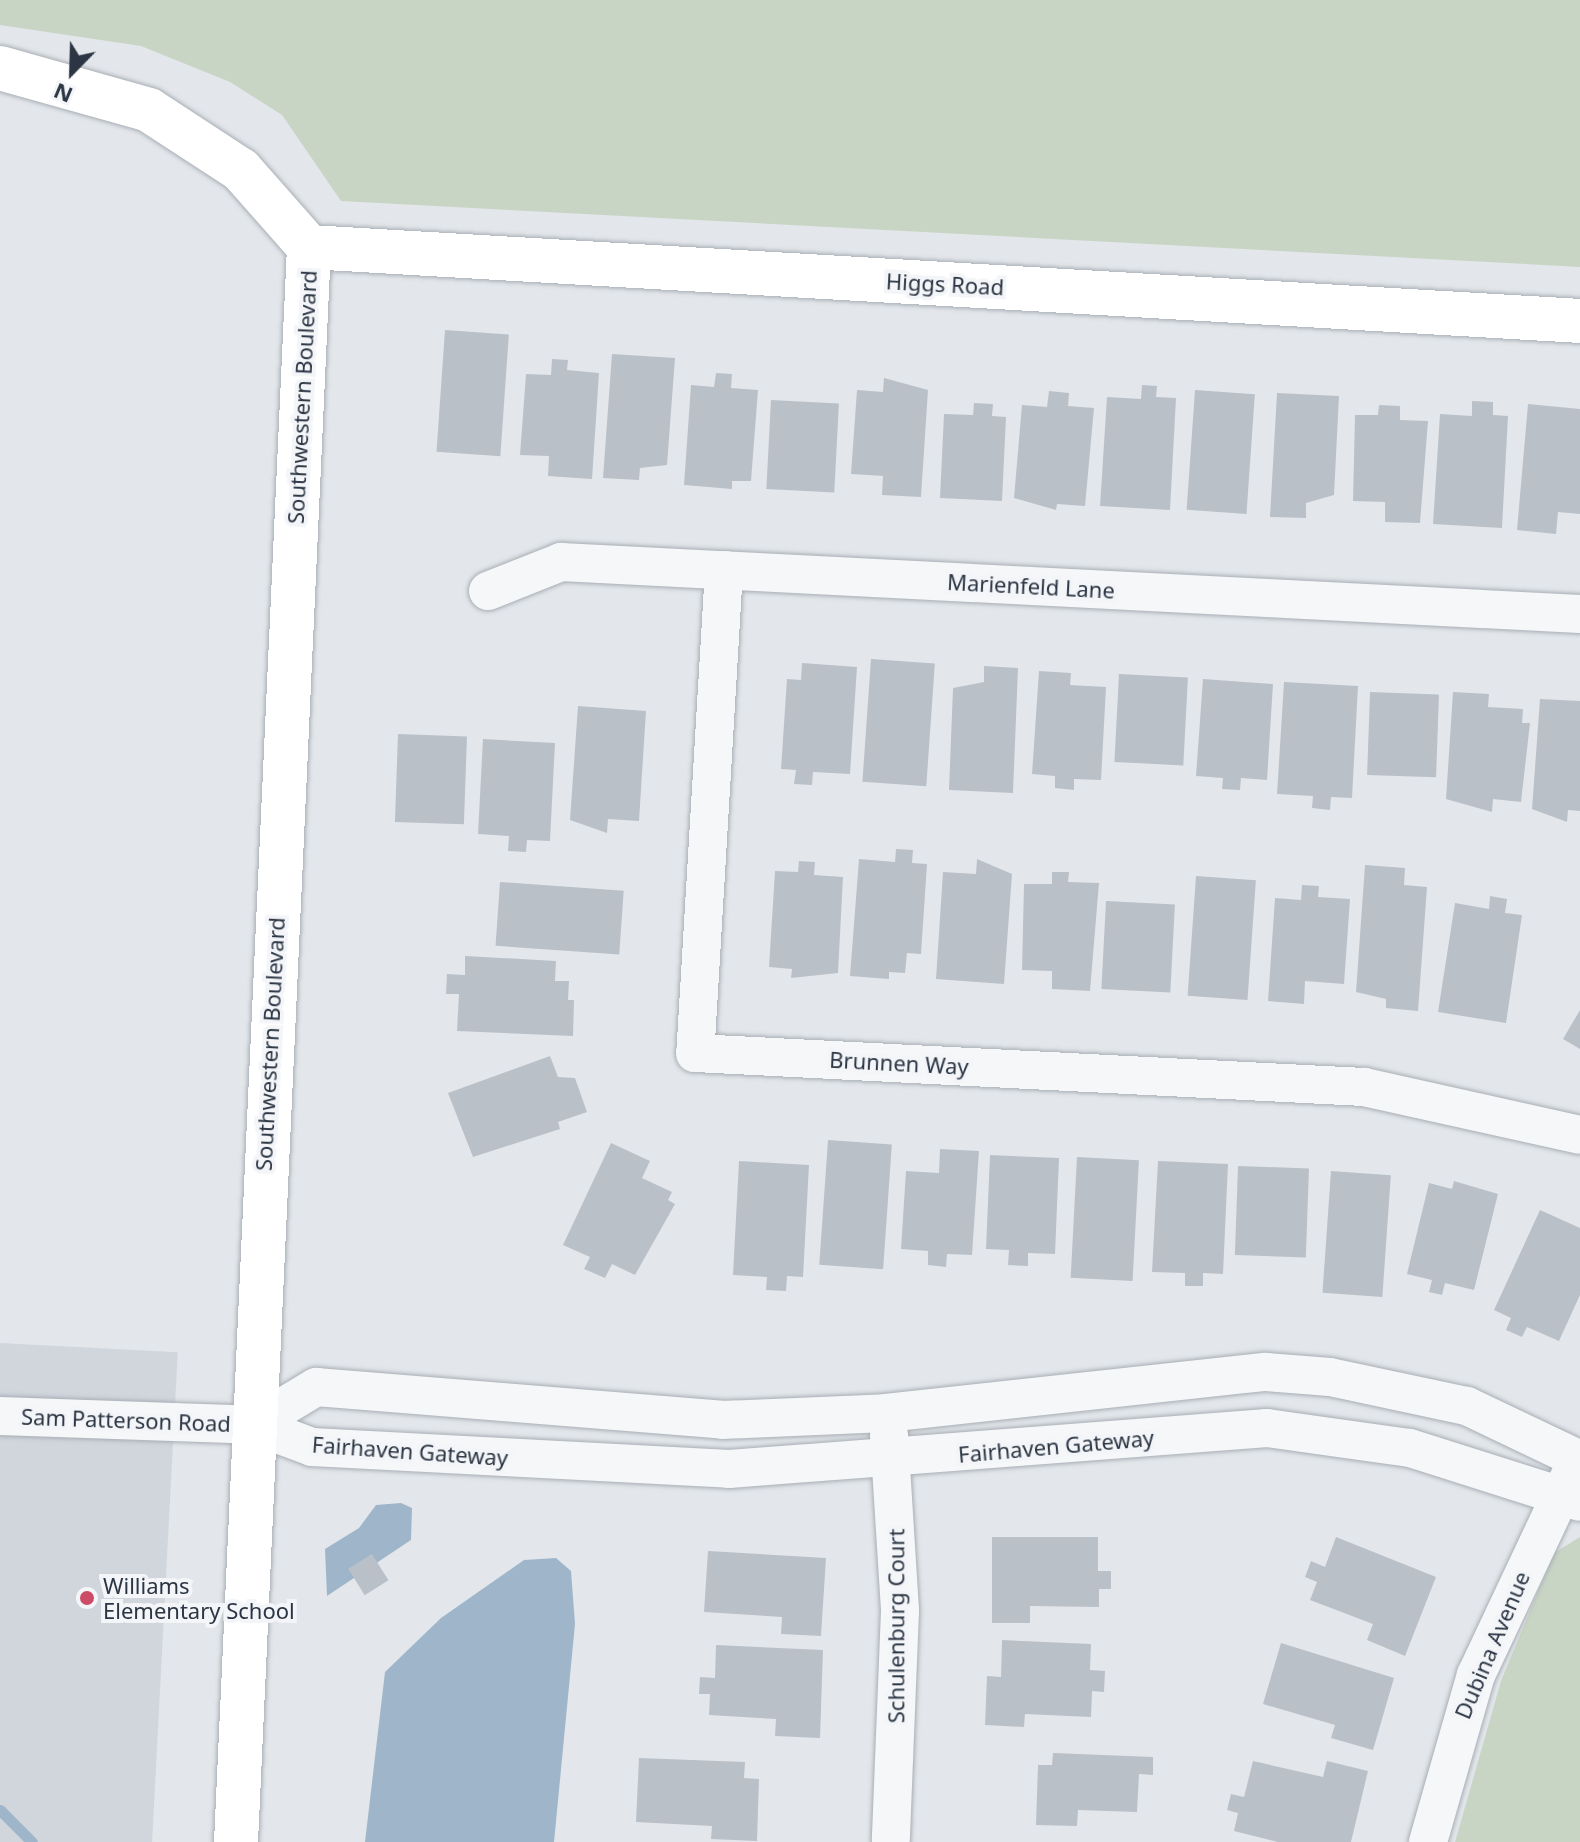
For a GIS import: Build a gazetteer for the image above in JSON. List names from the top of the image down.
{
  "streets": {
    "street": [
      "Higgs Road",
      "Southwestern Boulevard",
      "Marienfeld Lane",
      "Brunnen Way",
      "Sam Patterson Road",
      "Fairhaven Gateway",
      "Schulenburg Court",
      "Dubina Avenue"
    ]
  },
  "crossings": [
    ["Higgs Road", "Southwestern Boulevard"],
    ["Southwestern Boulevard", "Sam Patterson Road"],
    ["Southwestern Boulevard", "Fairhaven Gateway"],
    ["Marienfeld Lane", "Brunnen Way"],
    ["Sam Patterson Road", "Fairhaven Gateway"],
    ["Fairhaven Gateway", "Schulenburg Court"],
    ["Fairhaven Gateway", "Dubina Avenue"]
  ],
  "places": ["Williams Elementary School"],
  "north": "bottom left"
}
